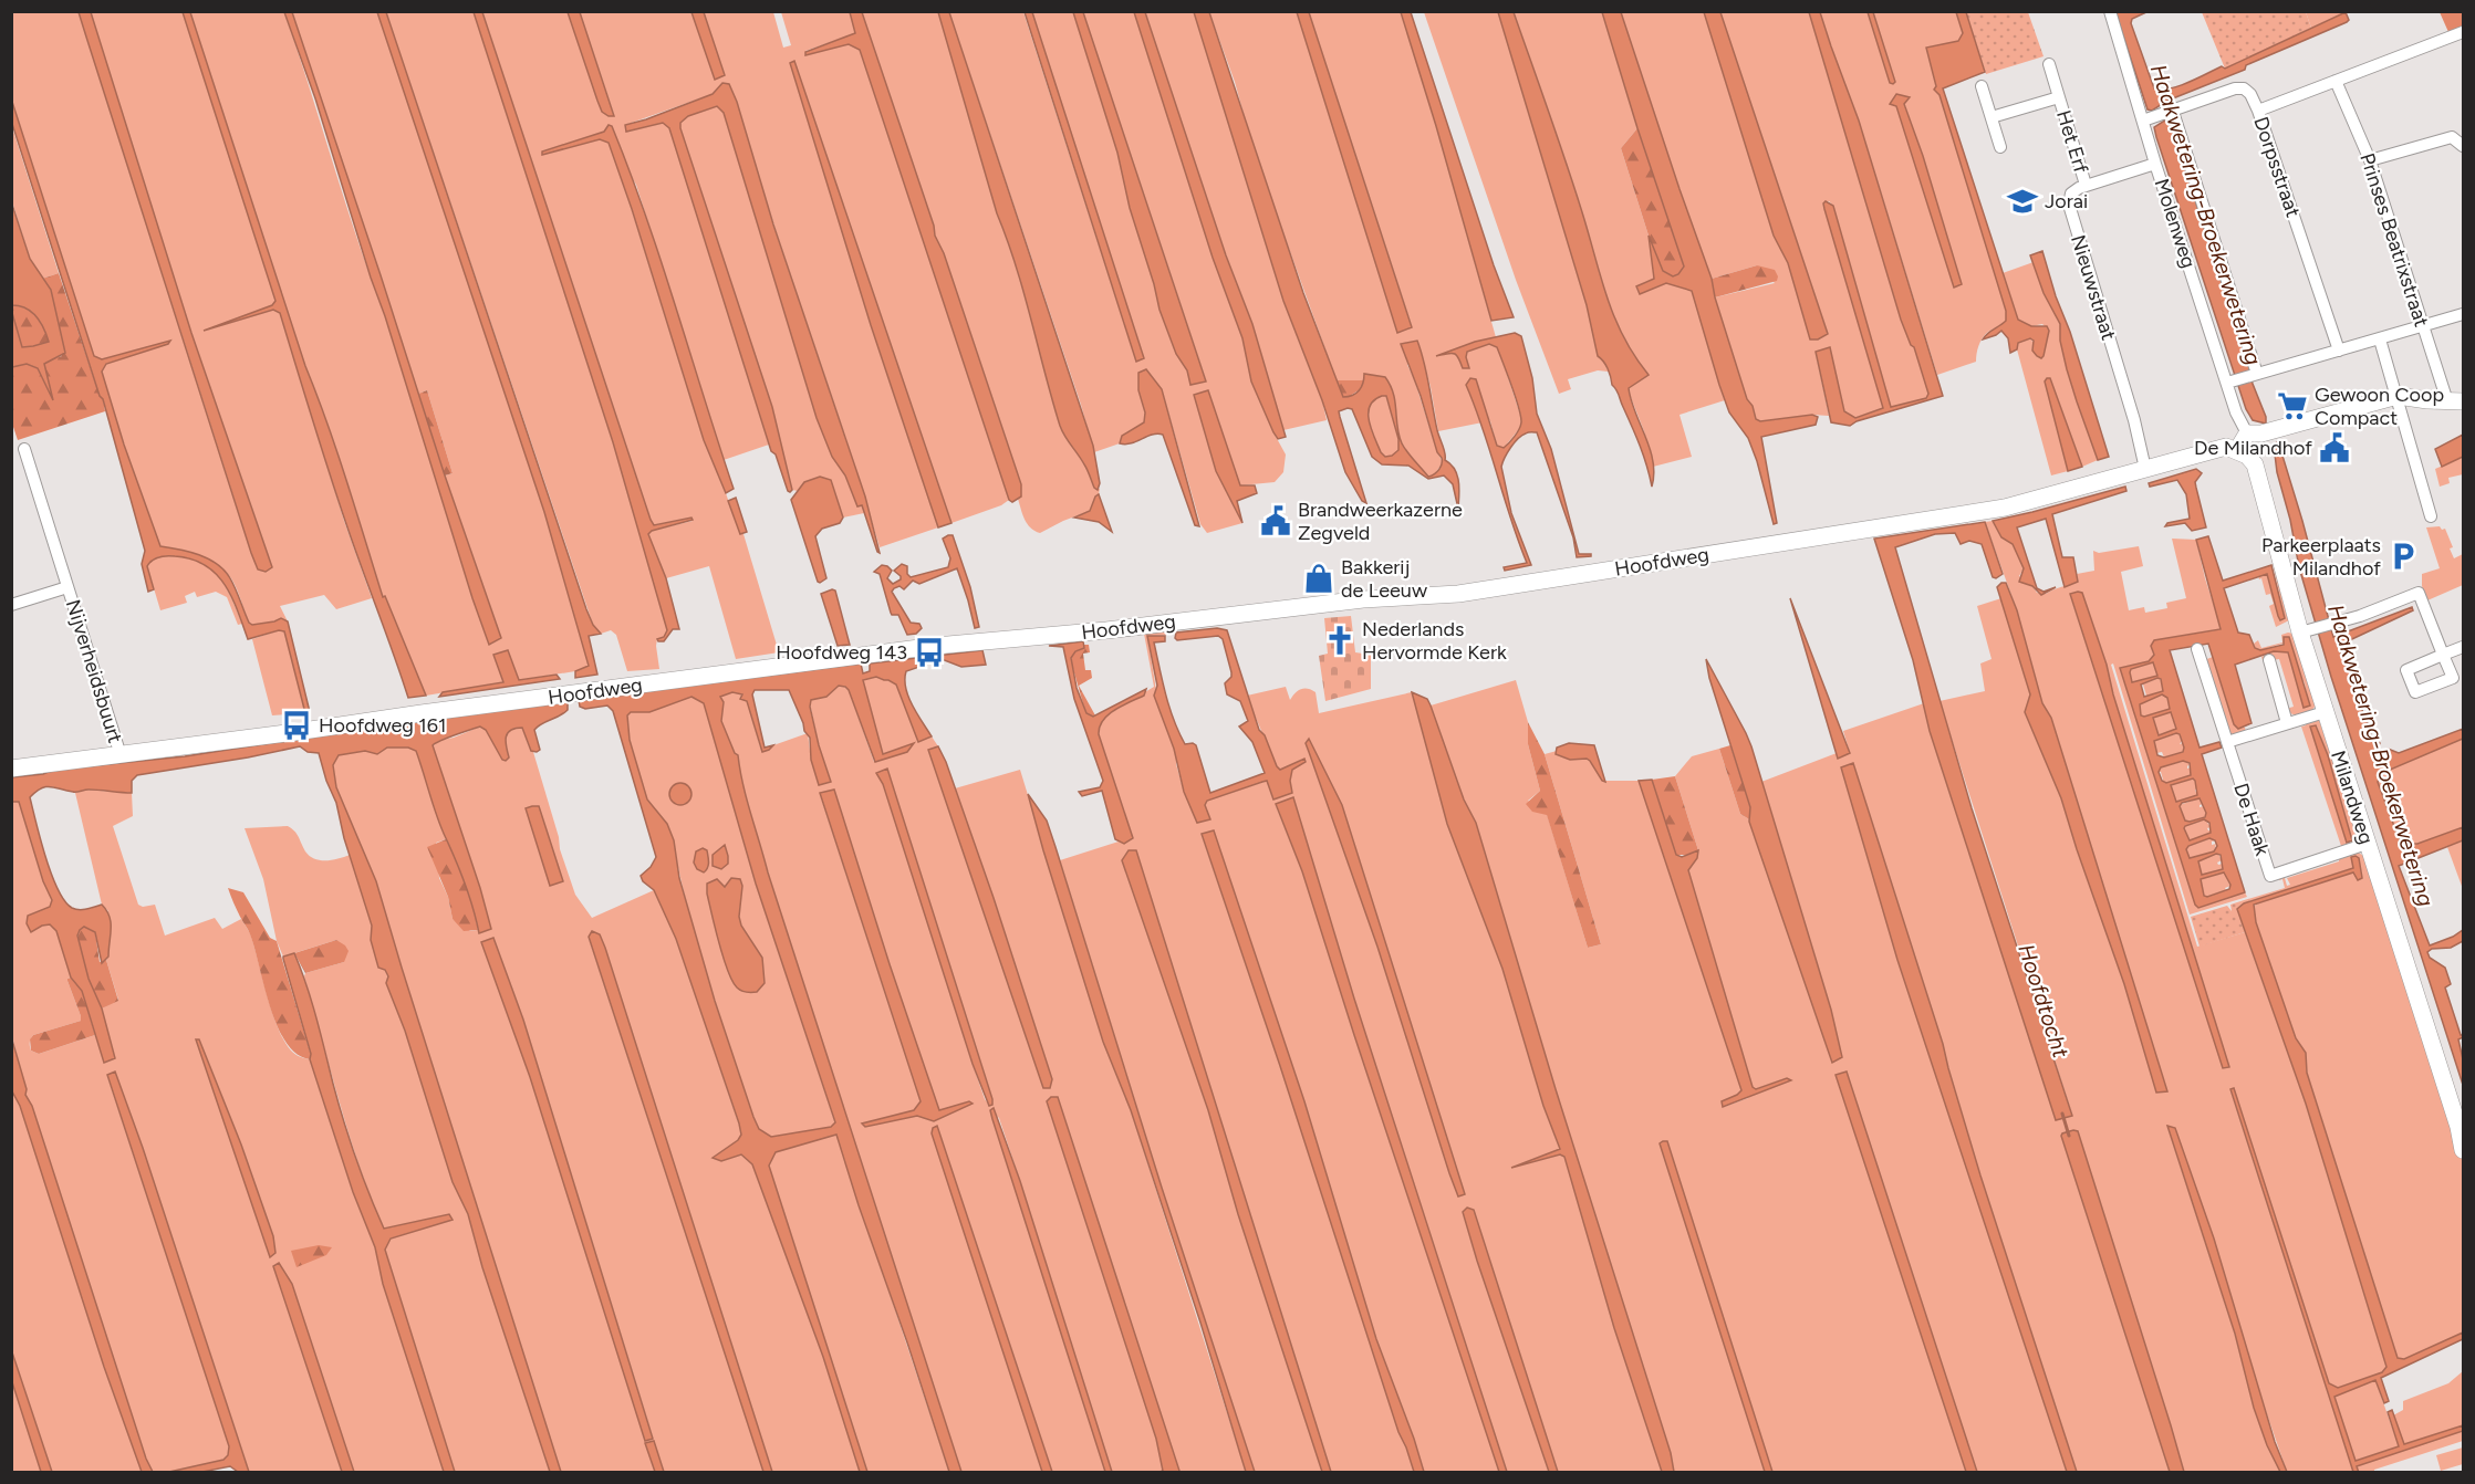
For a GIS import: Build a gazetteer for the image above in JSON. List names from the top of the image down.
{
  "streets": {
    "street": [
      "Het Erf",
      "Dorpsstraat",
      "Molenweg",
      "Prinses Beatrixstraat",
      "Nieuwstraat",
      "Hoofdweg",
      "Nijverheidsbuurt",
      "Milandweg",
      "De Haak"
    ]
  },
  "crossings": [
    ["Het Erf", "Nieuwstraat"],
    ["Dorpsstraat", "Molenweg"],
    ["Nieuwstraat", "Hoofdweg"],
    ["Hoofdweg", "Nijverheidsbuurt"],
    ["Hoofdweg", "Milandweg"],
    ["Milandweg", "De Haak"]
  ],
  "water": ["Haakwetering-Broekerwetering", "Hoofdtocht"],
  "places": {
    "school or university": ["Jorai"],
    "supermarket": ["Gewoon Coop Compact"],
    "public building": ["De Milandhof", "Brandweerkazerne Zegveld"],
    "parking": ["Parkeerplaats Milandhof"],
    "shop": ["Bakkerij de Leeuw"],
    "church": ["Nederlands Hervormde Kerk"],
    "bus stop": ["Hoofdweg 143", "Hoofdweg 161"]
  }
}
